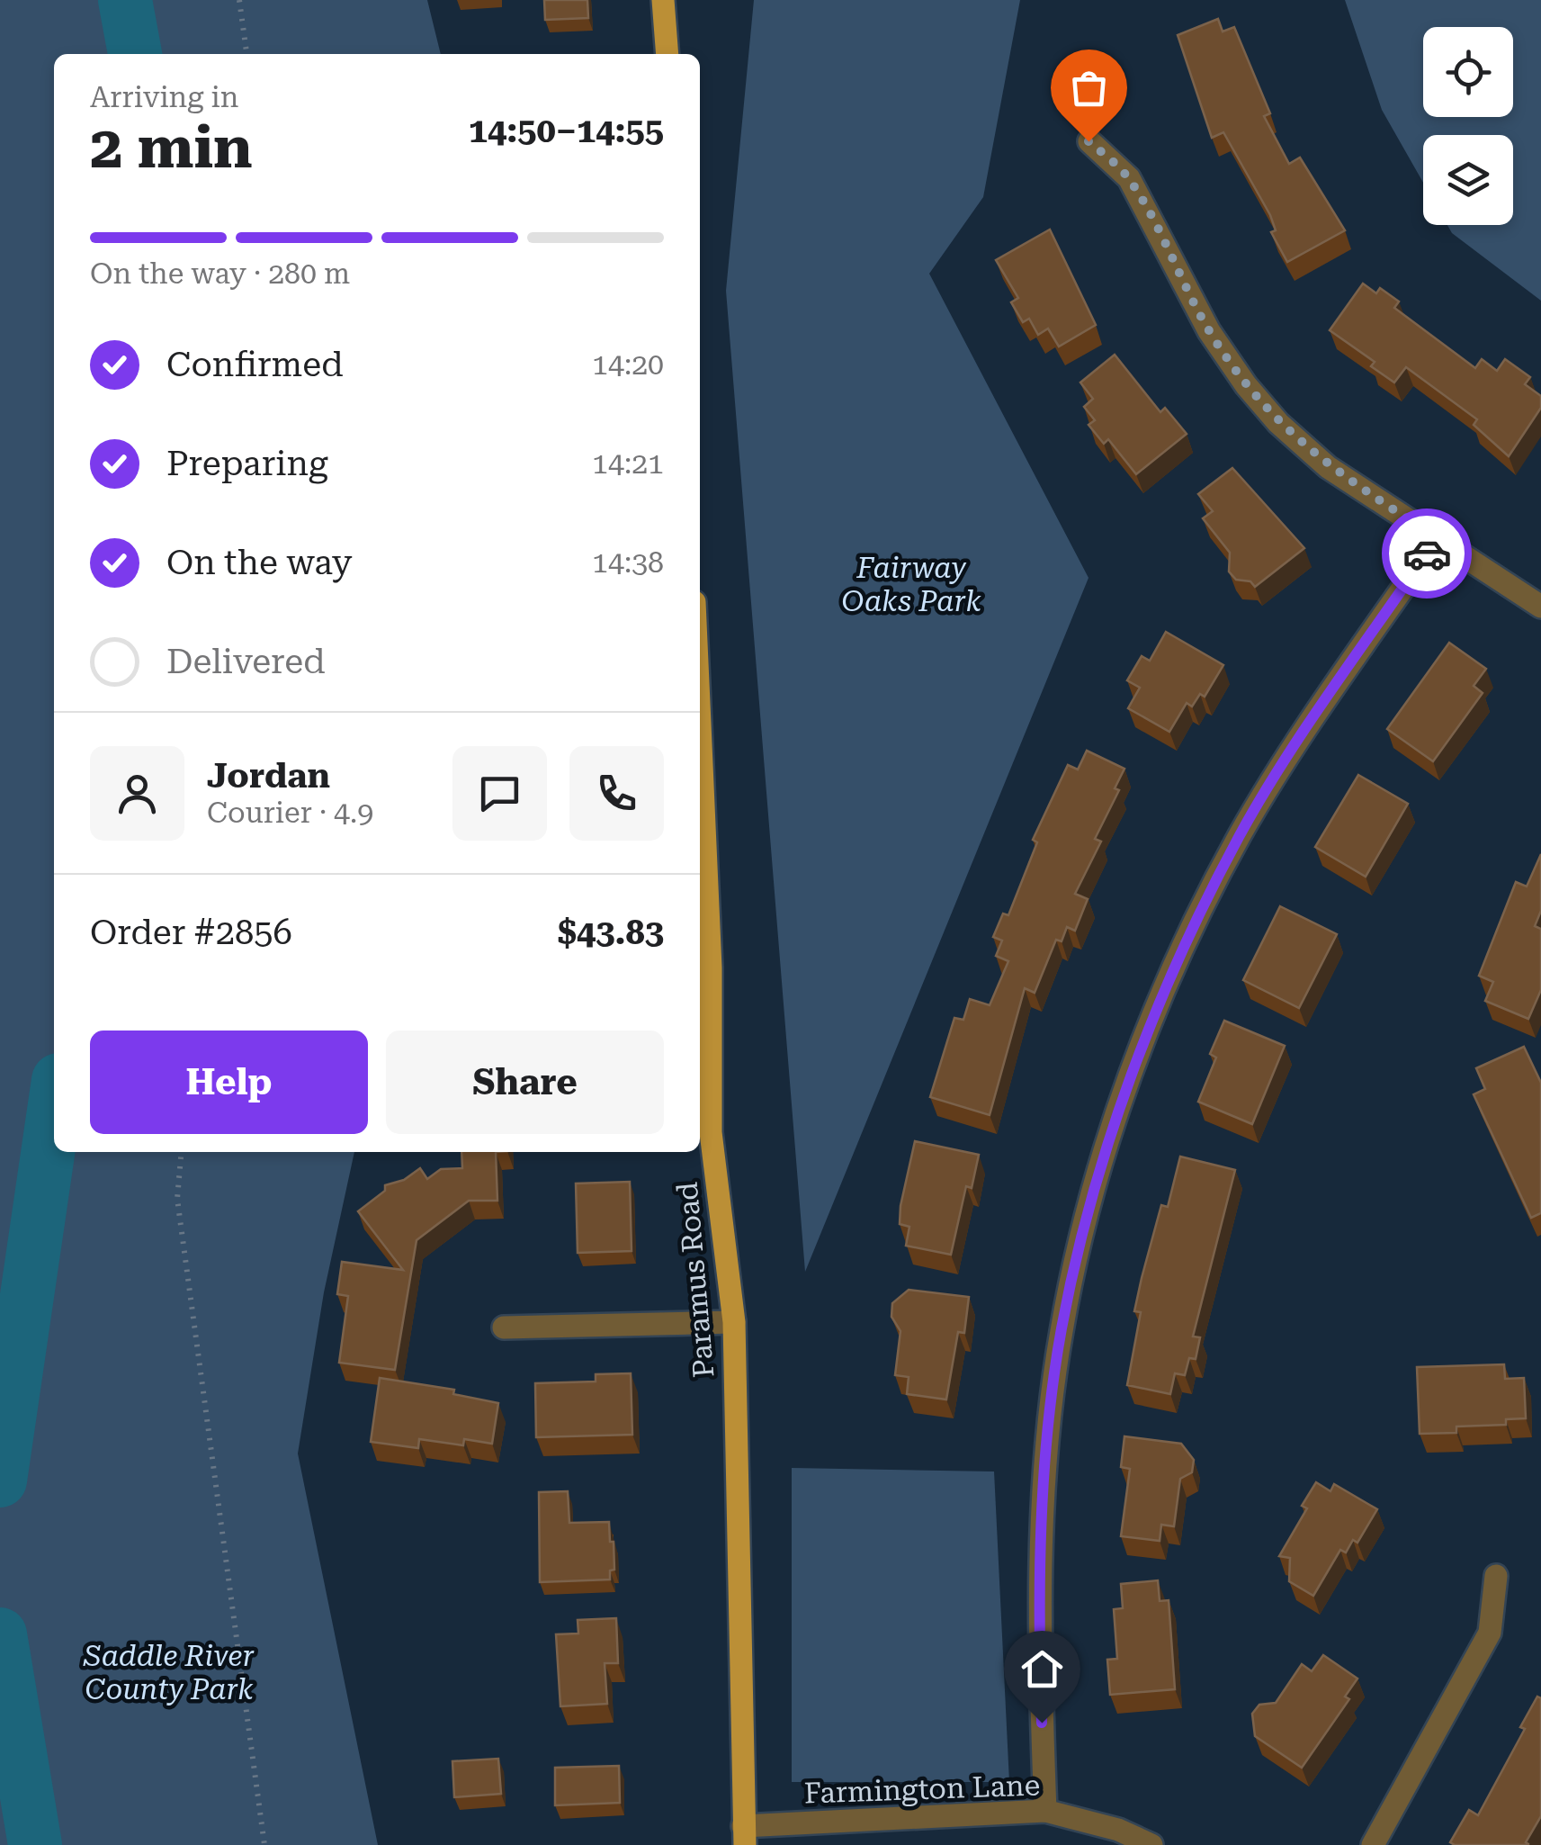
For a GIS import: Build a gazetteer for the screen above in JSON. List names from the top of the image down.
{
  "streets": {
    "main road": ["Paramus Road"],
    "street": ["Farmington Lane"]
  },
  "crossings": [
    ["Paramus Road", "Farmington Lane"]
  ],
  "parks": ["Fairway Oaks Park", "Saddle River County Park"],
  "page": {
    "heading": ["2 min", "Arriving in", "14:50–14:55"],
    "panel": [
      "Jordan",
      "Courier · 4.9",
      "Order #2856",
      "$43.83"
    ],
    "bar": "On the way · 280 m",
    "list": [
      ["Confirmed", "14:20"],
      ["Preparing", "14:21"],
      ["On the way", "14:38"],
      "Delivered"
    ],
    "buttons": ["Help", "Share"]
  }
}
